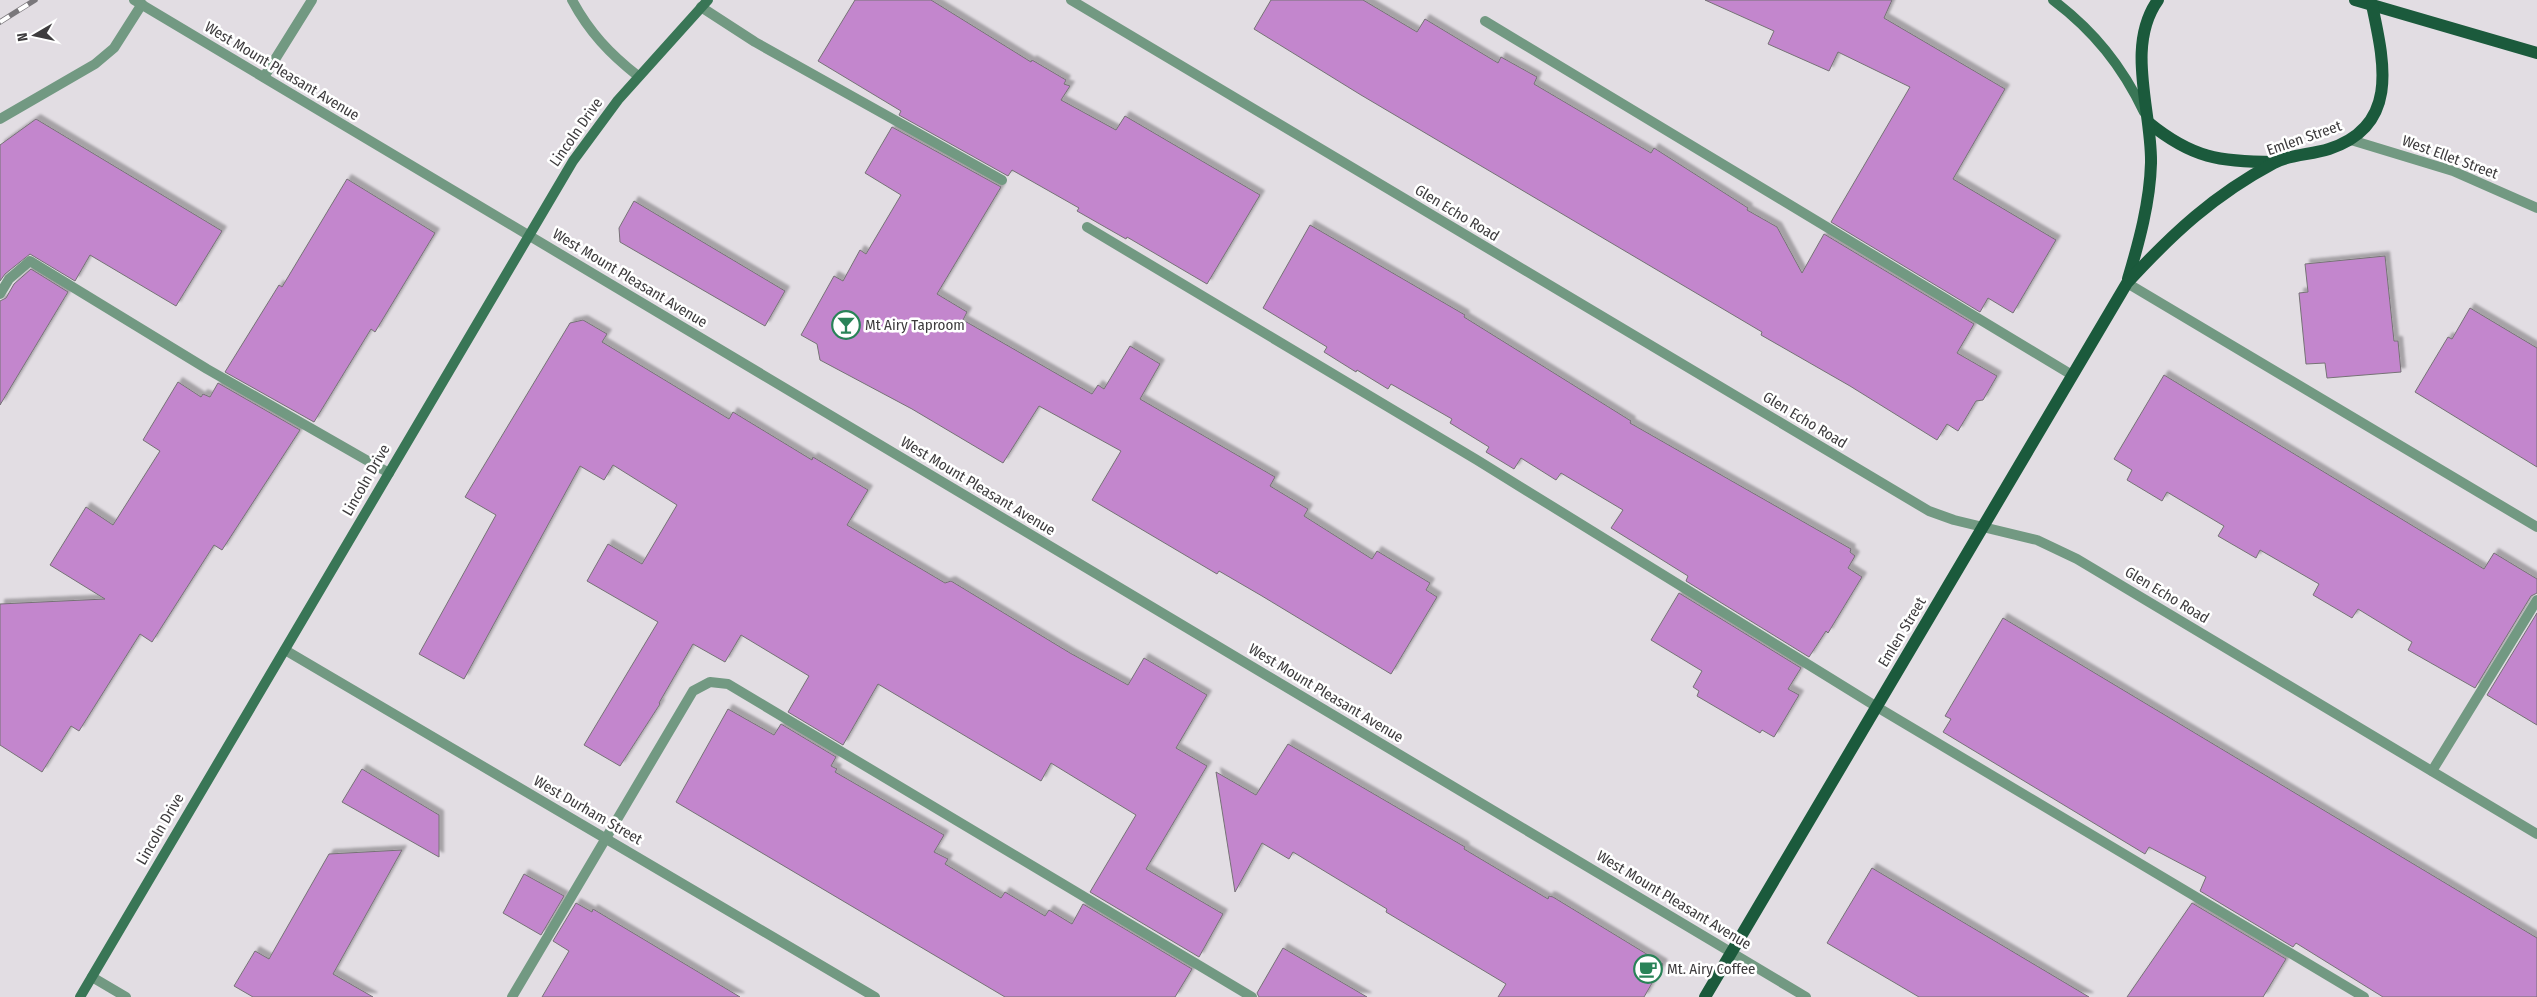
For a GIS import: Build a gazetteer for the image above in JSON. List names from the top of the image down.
{
  "streets": {
    "main road": ["Lincoln Drive", "Emlen Street"],
    "street": [
      "West Mount Pleasant Avenue",
      "West Ellet Street",
      "Glen Echo Road",
      "West Durham Street"
    ]
  },
  "crossings": [
    ["West Mount Pleasant Avenue", "Lincoln Drive"],
    ["West Mount Pleasant Avenue", "Emlen Street"],
    ["Lincoln Drive", "West Durham Street"],
    ["Emlen Street", "West Ellet Street"],
    ["Emlen Street", "Glen Echo Road"]
  ],
  "places": {
    "bar": ["Mt Airy Taproom"],
    "cafe": ["Mt. Airy Coffee"]
  },
  "north": "left"
}
